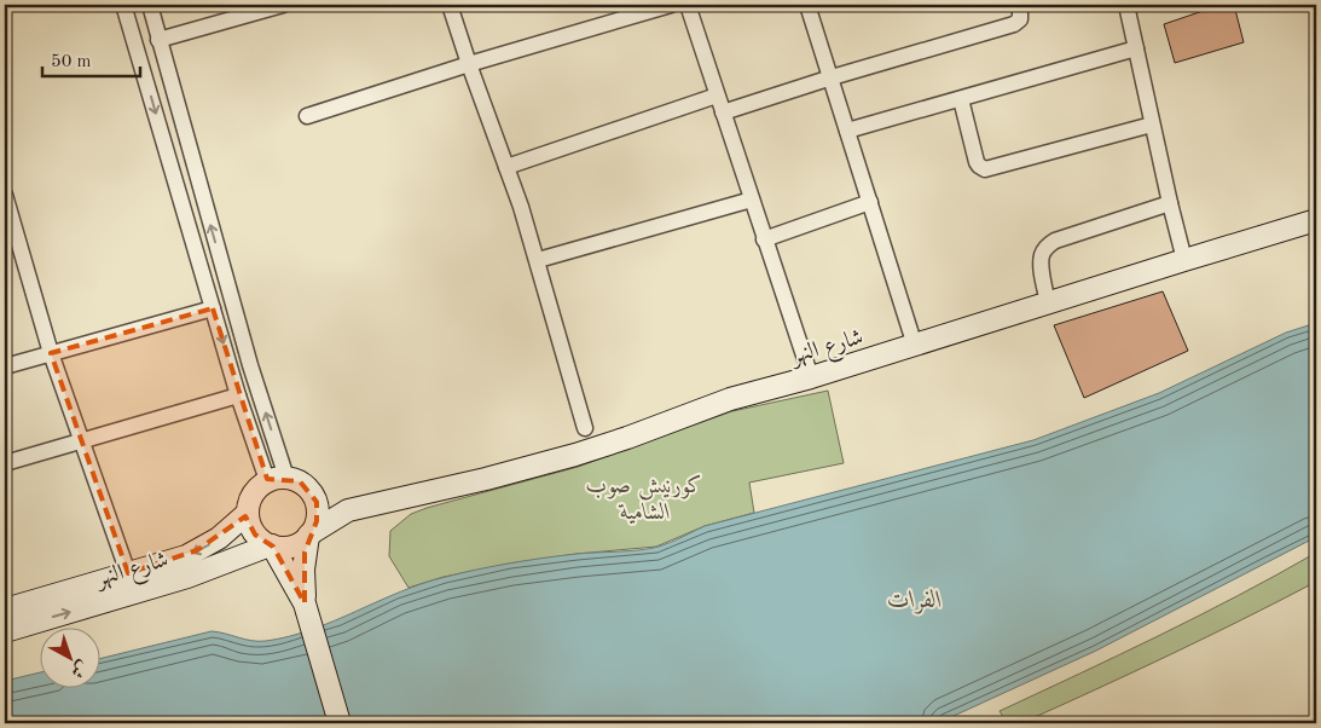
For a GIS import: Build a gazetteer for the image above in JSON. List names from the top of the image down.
{
  "streets": {
    "main road": ["شارع النهر"]
  },
  "water": ["الفرات"],
  "parks": ["كورنيش صوب الشامية"],
  "scale_bar": "50 m",
  "north": "bottom right"
}
